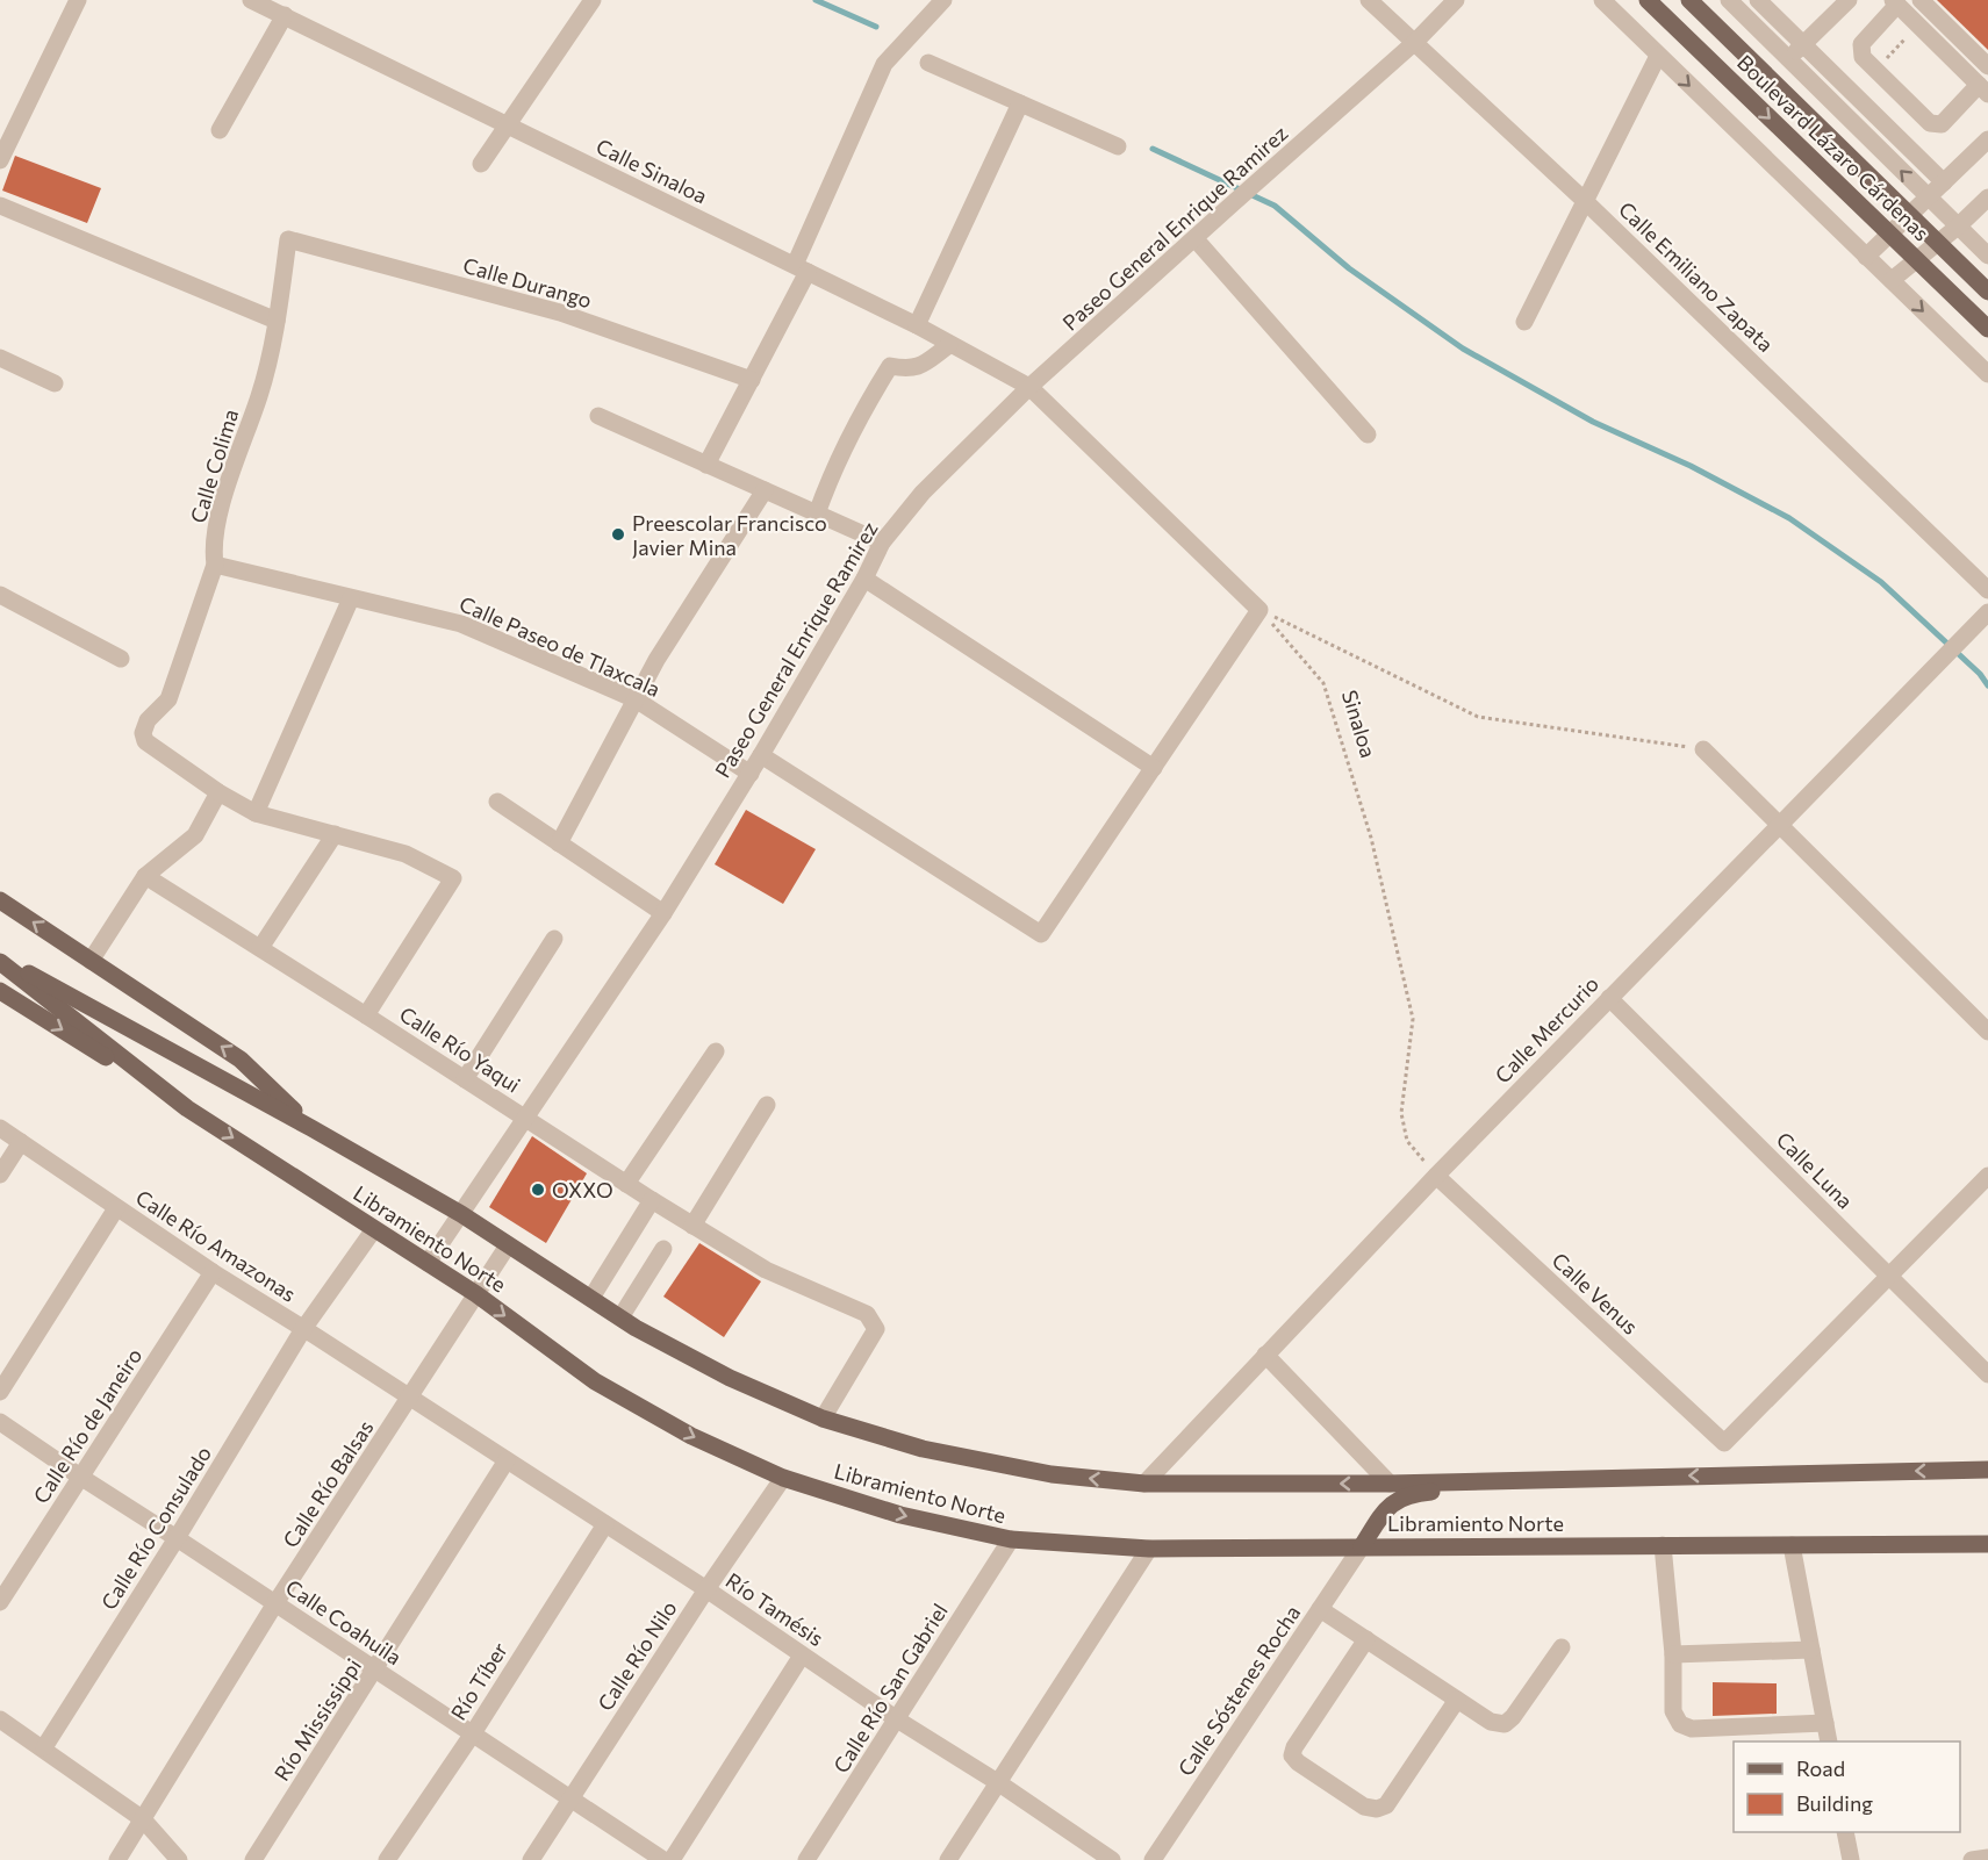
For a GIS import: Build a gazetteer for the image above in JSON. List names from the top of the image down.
{
  "streets": {
    "main road": ["Boulevard Lázaro Cárdenas", "Libramiento Norte"],
    "street": [
      "Calle Sinaloa",
      "Paseo General Enrique Ramirez",
      "Calle Emiliano Zapata",
      "Calle Durango",
      "Calle Colima",
      "Calle Paseo de Tlaxcala",
      "Calle Mercurio",
      "Calle Río Yaqui",
      "Calle Luna",
      "Calle Río Amazonas",
      "Calle Venus",
      "Calle Río de Janeiro",
      "Calle Río Balsas",
      "Calle Río Consulado",
      "Río Tamésis",
      "Calle Coahuila",
      "Calle Río Nilo",
      "Río Tíber",
      "Calle Río San Gabriel",
      "Calle Sóstenes Rocha",
      "Río Mississippi"
    ],
    "path": ["Sinaloa"]
  },
  "crossings": [
    ["Calle Sinaloa", "Paseo General Enrique Ramirez"],
    ["Paseo General Enrique Ramirez", "Calle Emiliano Zapata"],
    ["Paseo General Enrique Ramirez", "Calle Paseo de Tlaxcala"],
    ["Paseo General Enrique Ramirez", "Calle Río Yaqui"],
    ["Paseo General Enrique Ramirez", "Libramiento Norte"],
    ["Calle Durango", "Calle Colima"],
    ["Calle Colima", "Calle Paseo de Tlaxcala"],
    ["Sinaloa", "Calle Mercurio"],
    ["Sinaloa", "Calle Venus"],
    ["Calle Mercurio", "Calle Luna"],
    ["Calle Mercurio", "Libramiento Norte"],
    ["Calle Mercurio", "Calle Venus"],
    ["Calle Río Yaqui", "Libramiento Norte"],
    ["Calle Luna", "Calle Venus"],
    ["Libramiento Norte", "Calle Río Balsas"],
    ["Libramiento Norte", "Calle Río Consulado"],
    ["Libramiento Norte", "Calle Río Nilo"],
    ["Libramiento Norte", "Calle Río San Gabriel"],
    ["Libramiento Norte", "Calle Sóstenes Rocha"],
    ["Calle Río Amazonas", "Calle Río de Janeiro"],
    ["Calle Río Amazonas", "Calle Río Balsas"],
    ["Calle Río Amazonas", "Calle Río Consulado"],
    ["Calle Río Amazonas", "Río Tamésis"],
    ["Calle Río de Janeiro", "Calle Coahuila"],
    ["Calle Río Balsas", "Río Tamésis"],
    ["Calle Río Balsas", "Calle Coahuila"],
    ["Calle Río Consulado", "Calle Coahuila"],
    ["Río Tamésis", "Calle Río Nilo"],
    ["Río Tamésis", "Río Tíber"],
    ["Río Tamésis", "Calle Río San Gabriel"],
    ["Río Tamésis", "Río Mississippi"],
    ["Calle Coahuila", "Calle Río Nilo"],
    ["Calle Coahuila", "Río Tíber"],
    ["Calle Coahuila", "Río Mississippi"]
  ],
  "places": ["Preescolar Francisco Javier Mina", "OXXO"],
  "legend": ["Road", "Building"]
}
